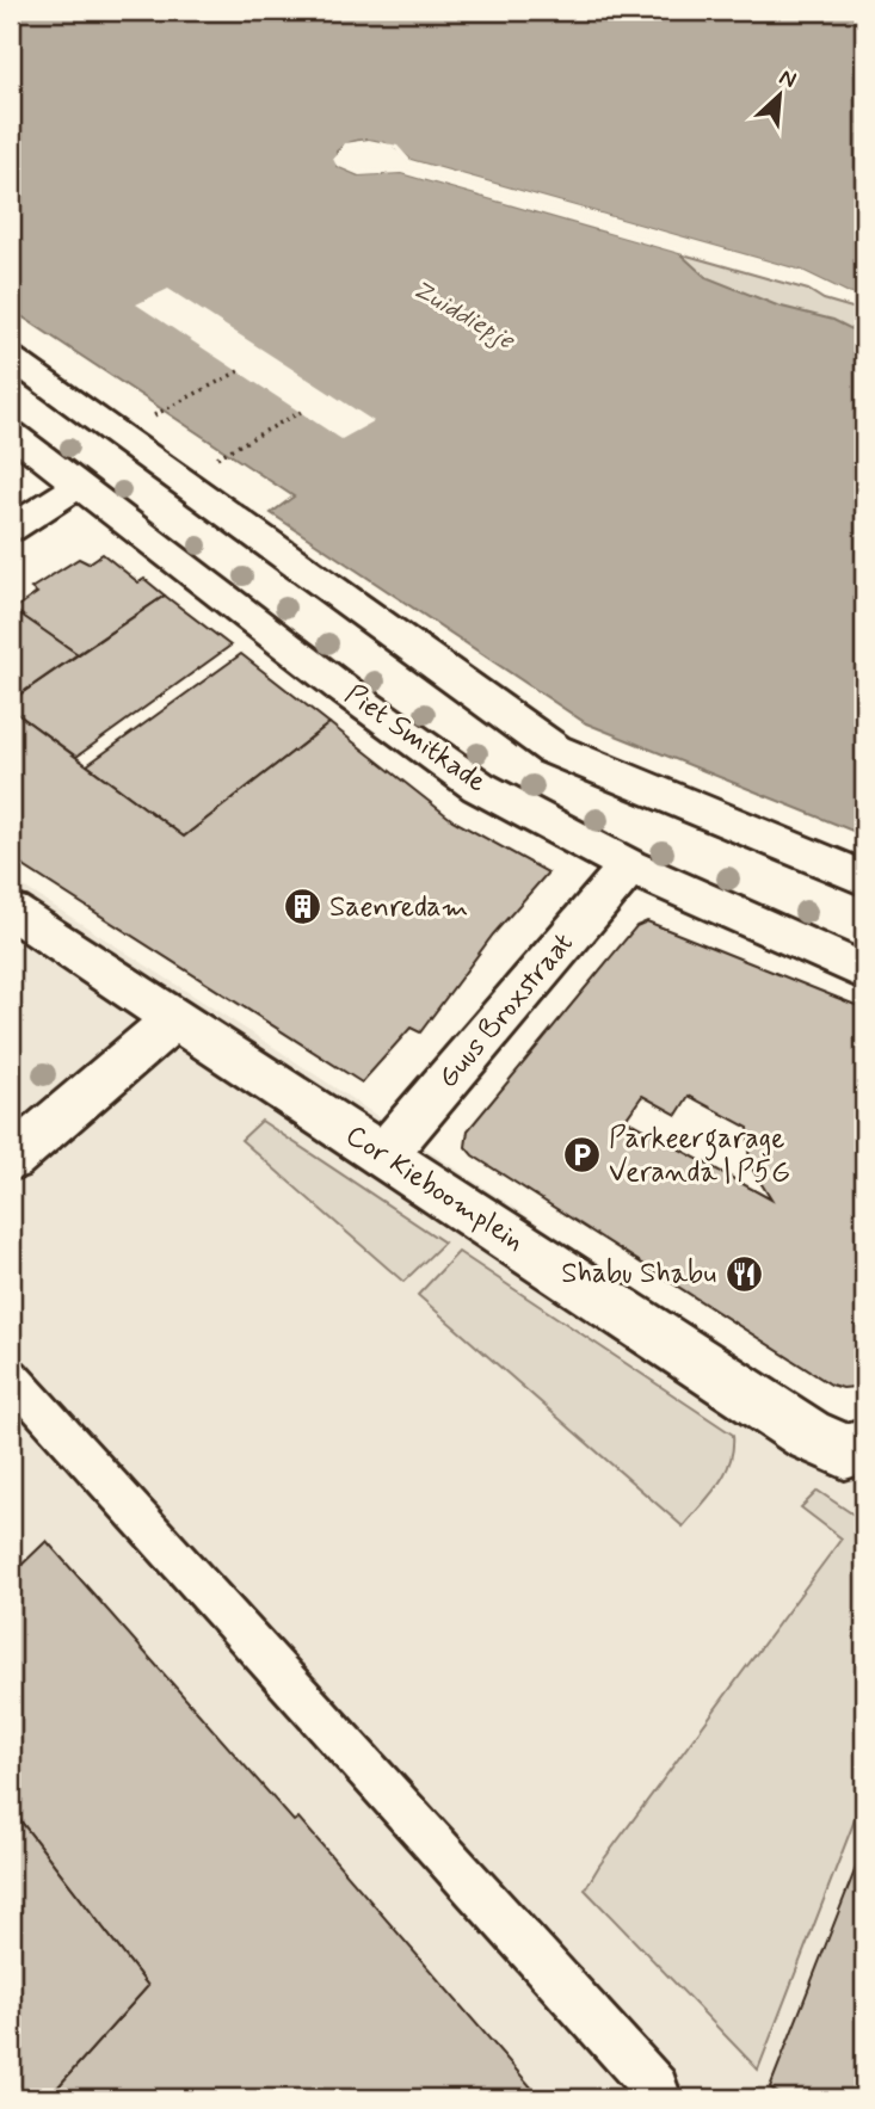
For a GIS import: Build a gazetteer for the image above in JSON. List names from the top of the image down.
{
  "streets": {
    "street": ["Piet Smitkade", "Guus Broxstraat", "Cor Kieboomplein"]
  },
  "crossings": [
    ["Piet Smitkade", "Guus Broxstraat"],
    ["Guus Broxstraat", "Cor Kieboomplein"]
  ],
  "water": ["Zuiddiepje"],
  "places": {
    "building": ["Saenredam"],
    "parking": ["Parkeergarage Veranda | P5G"],
    "restaurant": ["Shabu Shabu"]
  },
  "north": "top right"
}
